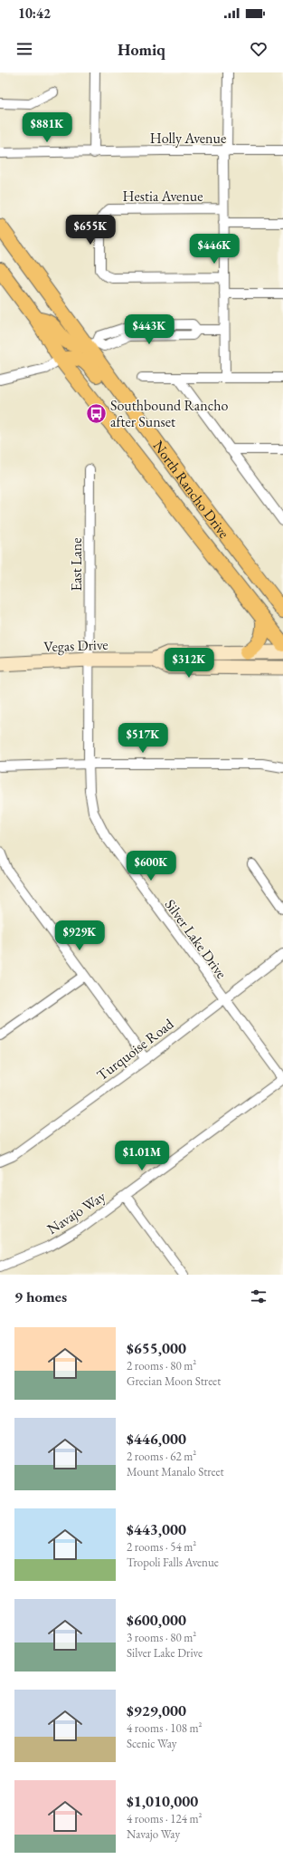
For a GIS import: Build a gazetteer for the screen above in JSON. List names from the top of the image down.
{
  "streets": {
    "main road": ["North Rancho Drive", "Vegas Drive"],
    "street": [
      "Holly Avenue",
      "Hestia Avenue",
      "East Lane",
      "Silver Lake Drive",
      "Turquoise Road",
      "Navajo Way"
    ]
  },
  "crossings": [
    ["East Lane", "Vegas Drive"],
    ["East Lane", "Silver Lake Drive"],
    ["Vegas Drive", "Silver Lake Drive"],
    ["Silver Lake Drive", "Turquoise Road"],
    ["Silver Lake Drive", "Navajo Way"]
  ],
  "places": {
    "bus stop": ["Southbound Rancho after Sunset"]
  },
  "page": {
    "status": "10:42",
    "header": "Homiq",
    "price": [
      "$881K",
      "$655K",
      "$446K",
      "$443K",
      "$312K",
      "$517K",
      "$600K",
      "$929K",
      "$1.01M"
    ],
    "heading": "9 homes",
    "list": [
      {
        "name": "$655,000",
        "note": "2 rooms · 80 m² · Grecian Moon Street"
      },
      {
        "name": "$446,000",
        "note": "2 rooms · 62 m² · Mount Manalo Street"
      },
      {
        "name": "$443,000",
        "note": "2 rooms · 54 m² · Tropoli Falls Avenue"
      },
      {
        "name": "$600,000",
        "note": "3 rooms · 80 m² · Silver Lake Drive"
      },
      {
        "name": "$929,000",
        "note": "4 rooms · 108 m² · Scenic Way"
      },
      {
        "name": "$1,010,000",
        "note": "4 rooms · 124 m² · Navajo Way"
      }
    ]
  }
}
